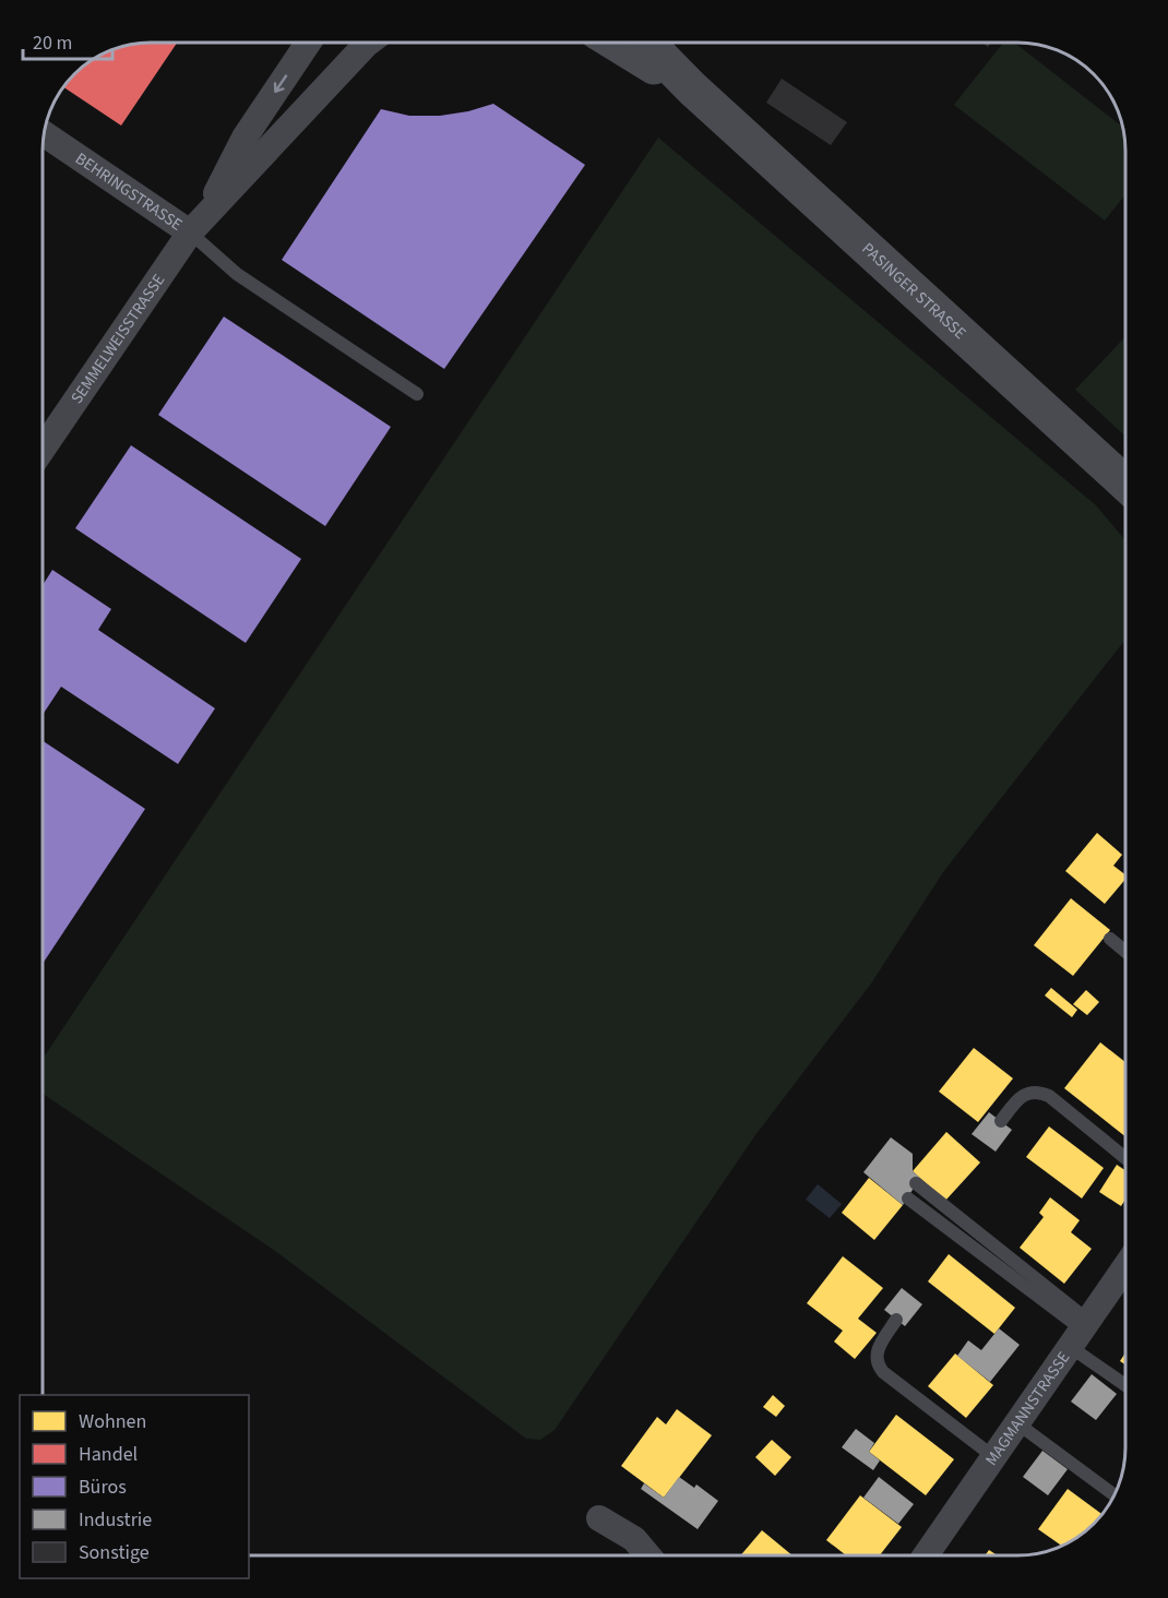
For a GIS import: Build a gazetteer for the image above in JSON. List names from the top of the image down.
{
  "streets": {
    "main road": ["PASINGER STRASSE"],
    "street": ["BEHRINGSTRASSE", "SEMMELWEISSTRASSE", "MAGMANNSTRASSE"]
  },
  "crossings": [
    ["BEHRINGSTRASSE", "SEMMELWEISSTRASSE"]
  ],
  "legend": [
    "Wohnen",
    "Handel",
    "Büros",
    "Industrie",
    "Sonstige"
  ],
  "scale_bar": "20 m"
}
